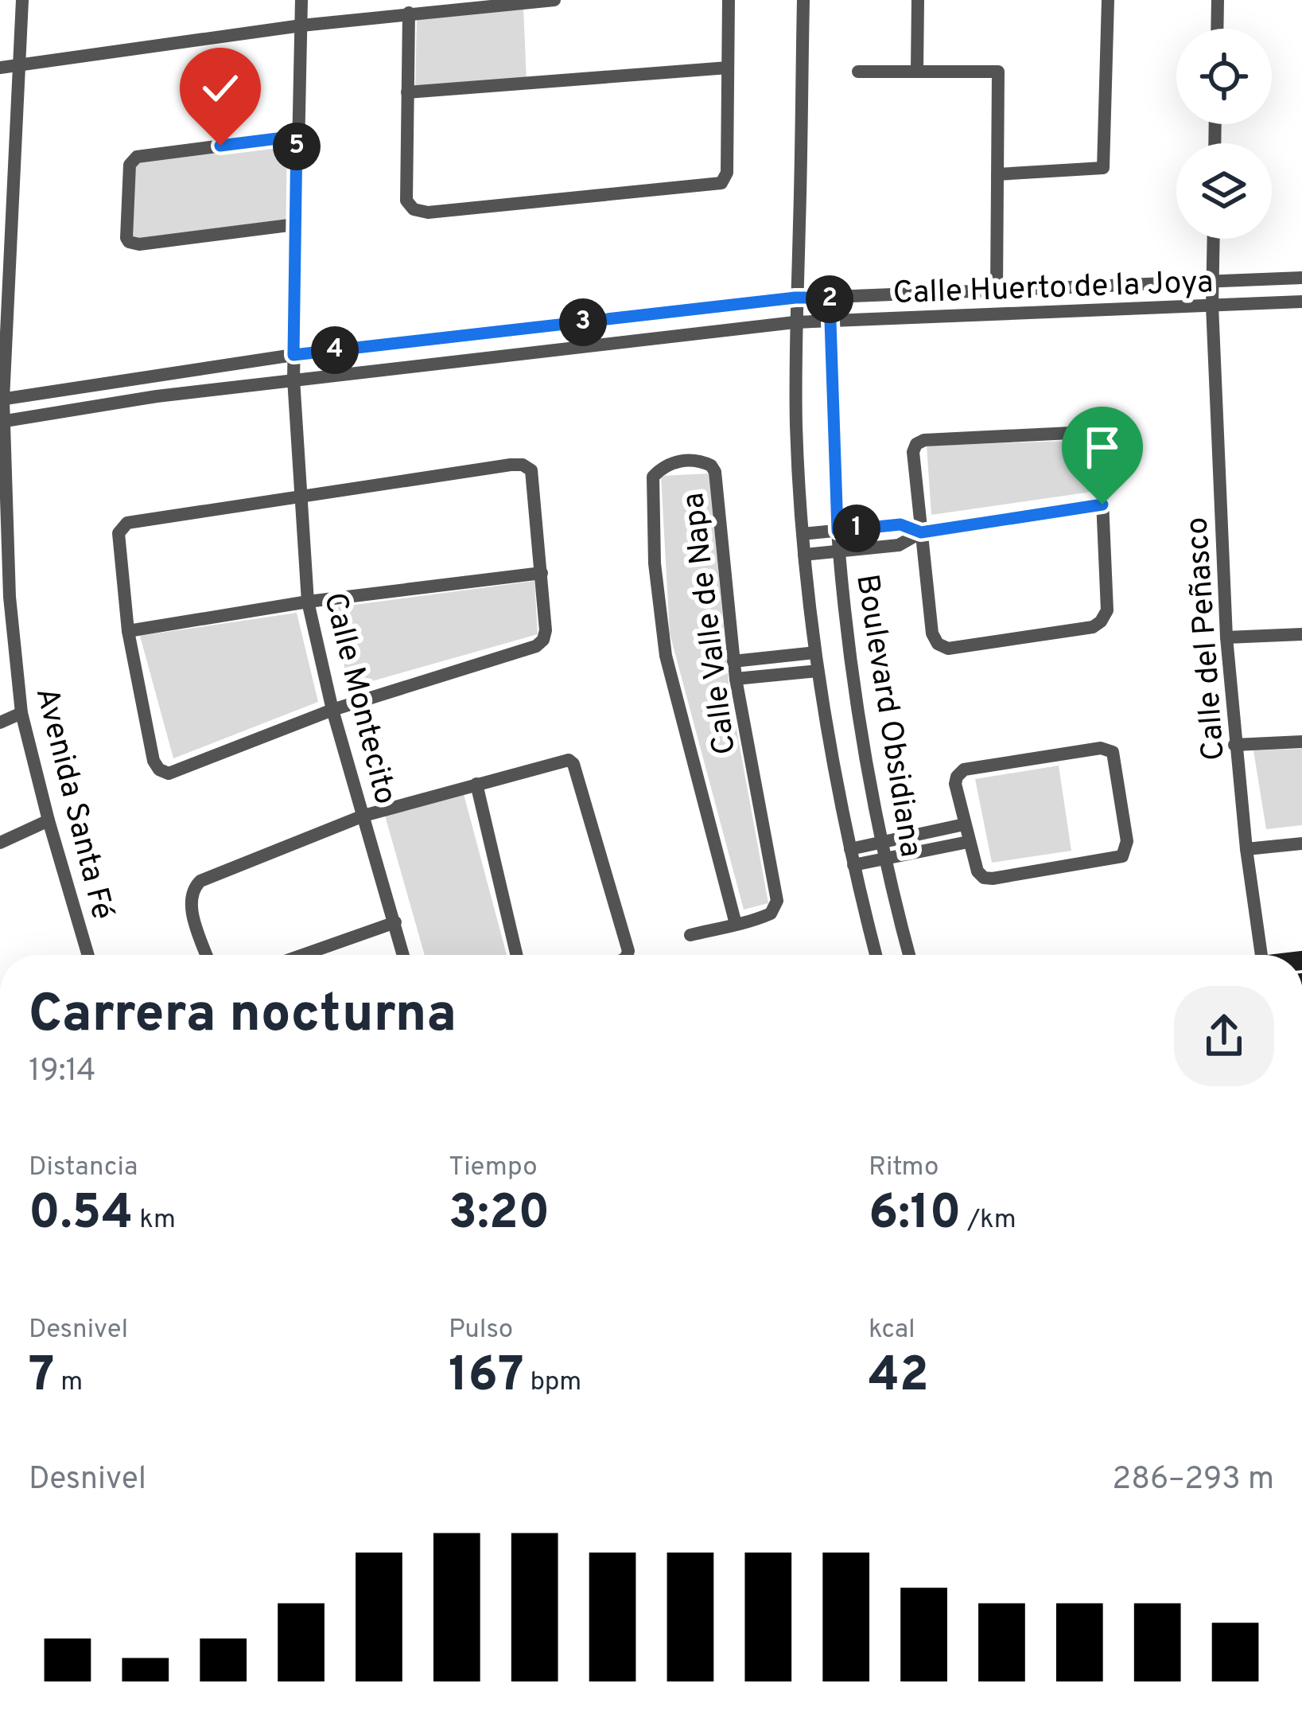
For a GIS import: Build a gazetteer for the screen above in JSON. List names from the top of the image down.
{
  "streets": {
    "street": [
      "Calle Huerto de la Joya",
      "Calle Valle de Napa",
      "Calle del Peñasco",
      "Calle Montecito",
      "Boulevard Obsidiana",
      "Avenida Santa Fé"
    ]
  },
  "crossings": [
    ["Calle Huerto de la Joya", "Calle del Peñasco"],
    ["Calle Huerto de la Joya", "Calle Montecito"],
    ["Calle Huerto de la Joya", "Boulevard Obsidiana"],
    ["Calle Huerto de la Joya", "Avenida Santa Fé"]
  ],
  "page": {
    "pins": [
      "5",
      "2",
      "3",
      "4",
      "1"
    ],
    "heading": ["Carrera nocturna", "19:14"],
    "stats": [
      ["Distancia", "0.54 km"],
      ["Tiempo", "3:20"],
      ["Ritmo", "6:10 /km"],
      ["Desnivel", "7 m"],
      ["Pulso", "167 bpm"],
      ["kcal", "42"]
    ],
    "chart": ["Desnivel", "286–293 m"]
  }
}
